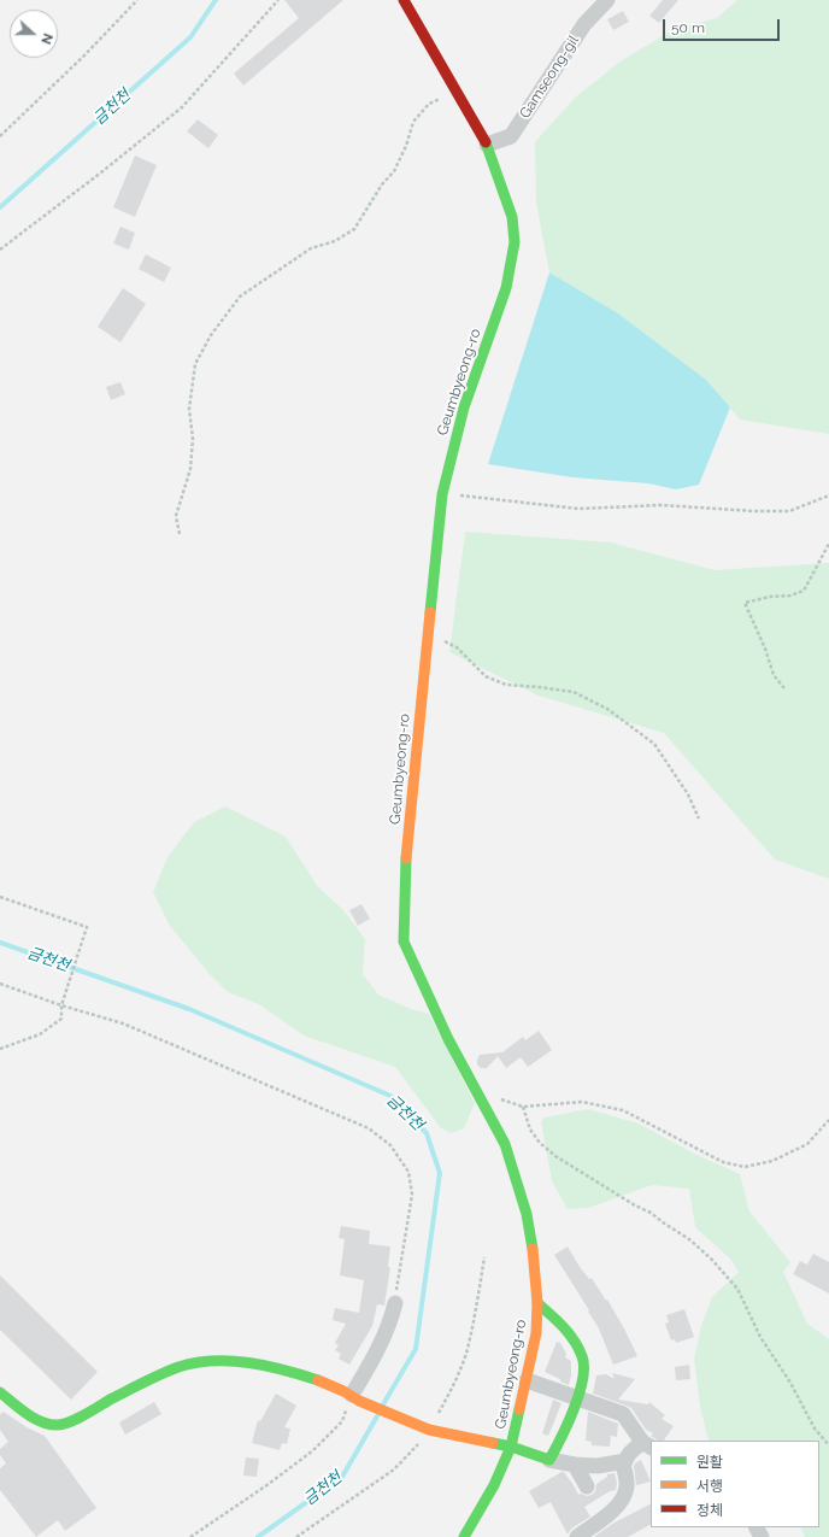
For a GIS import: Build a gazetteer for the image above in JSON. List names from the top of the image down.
{
  "streets": {
    "street": ["Gamseong-gil", "Geumbyeong-ro"]
  },
  "crossings": [
    ["Gamseong-gil", "Geumbyeong-ro"]
  ],
  "water": ["금천천"],
  "legend": ["원활", "서행", "정체"],
  "scale_bar": "50 m",
  "north": "right"
}
